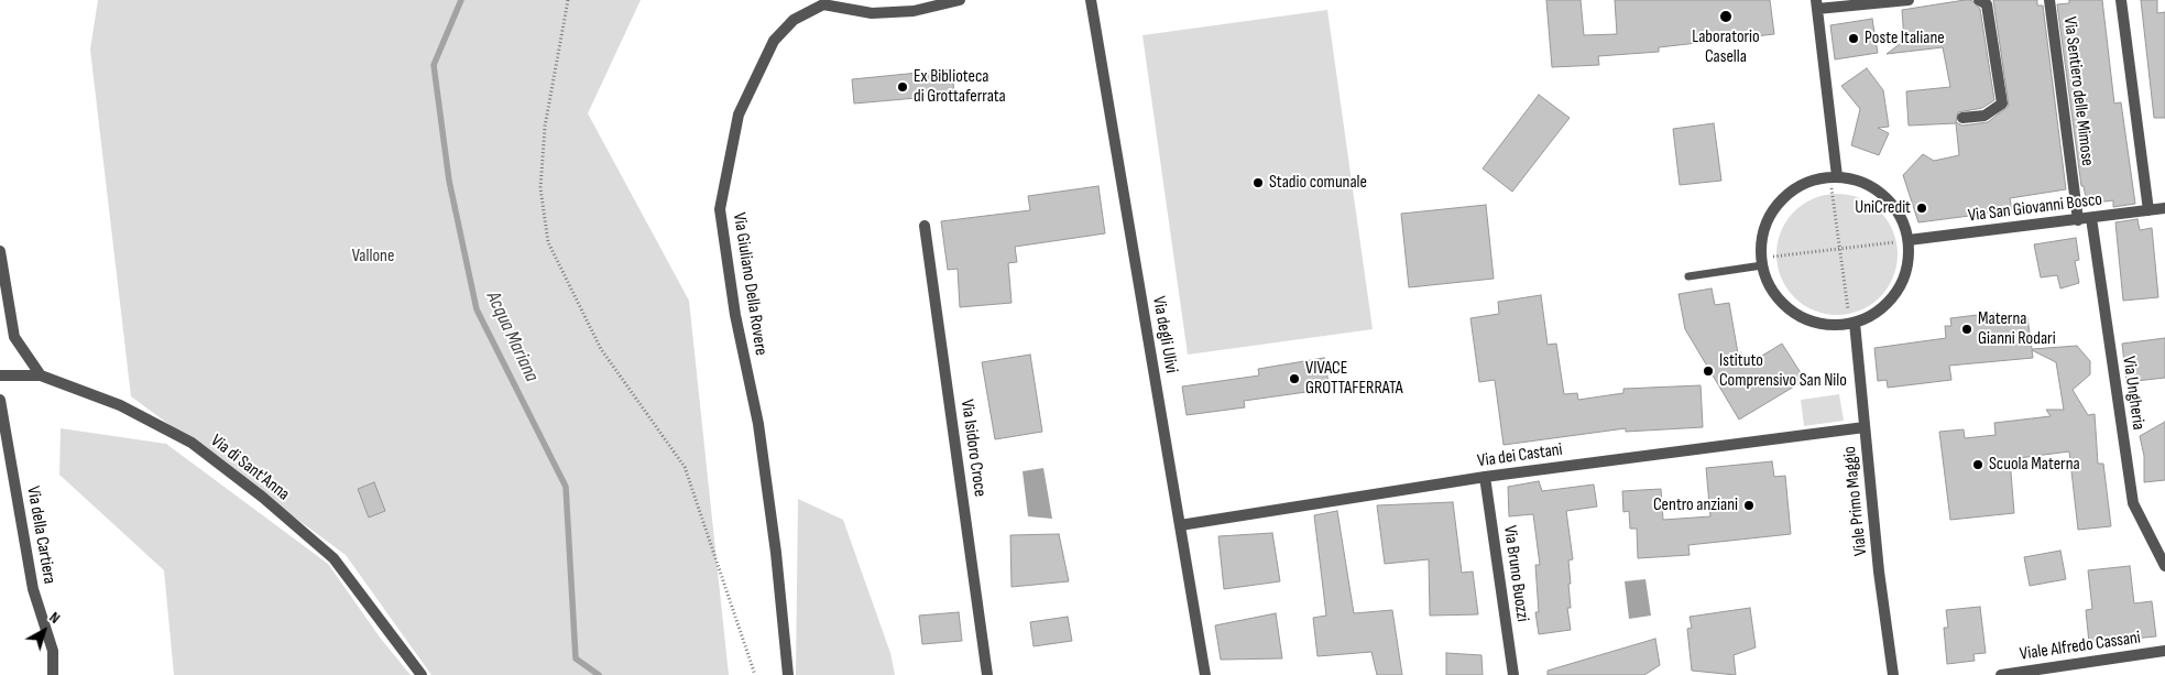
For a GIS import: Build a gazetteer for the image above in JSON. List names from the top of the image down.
{
  "streets": {
    "street": [
      "Via Sentiero delle Mimose",
      "Via San Giovanni Bosco",
      "Via Giuliano Della Rovere",
      "Via degli Ulivi",
      "Via Ungheria",
      "Via Isidoro Croce",
      "Via dei Castani",
      "Via di Sant'Anna",
      "Viale Primo Maggio",
      "Via della Cartiera",
      "Via Bruno Buozzi",
      "Viale Alfredo Cassani"
    ]
  },
  "crossings": [
    ["Via Sentiero delle Mimose", "Via San Giovanni Bosco"],
    ["Via San Giovanni Bosco", "Via Ungheria"],
    ["Via degli Ulivi", "Via dei Castani"],
    ["Via dei Castani", "Viale Primo Maggio"],
    ["Via dei Castani", "Via Bruno Buozzi"]
  ],
  "water": ["Acqua Mariana"],
  "parks": ["Vallone"],
  "places": [
    "Laboratorio Casella",
    "Poste Italiane",
    "Ex Biblioteca di Grottaferrata",
    "Stadio comunale",
    "UniCredit",
    "Materna Gianni Rodari",
    "Istituto Comprensivo San Nilo",
    "VIVACE GROTTAFERRATA",
    "Scuola Materna",
    "Centro anziani"
  ],
  "north": "top right"
}
